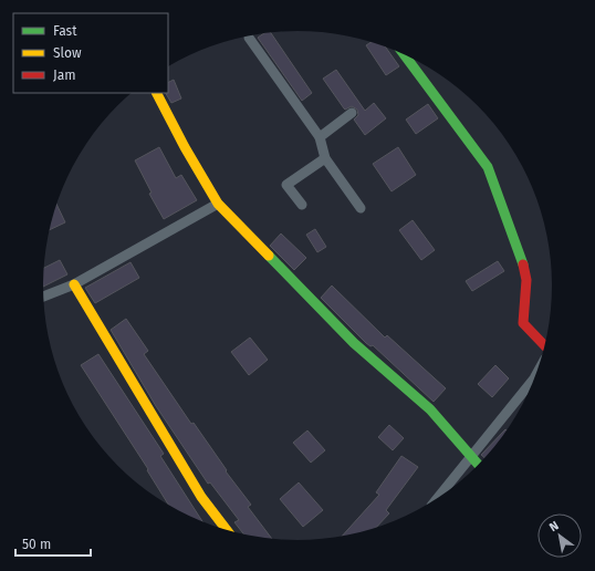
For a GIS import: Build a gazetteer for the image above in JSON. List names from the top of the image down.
{
  "legend": ["Fast", "Slow", "Jam"],
  "scale_bar": "50 m",
  "north": "top left"
}
